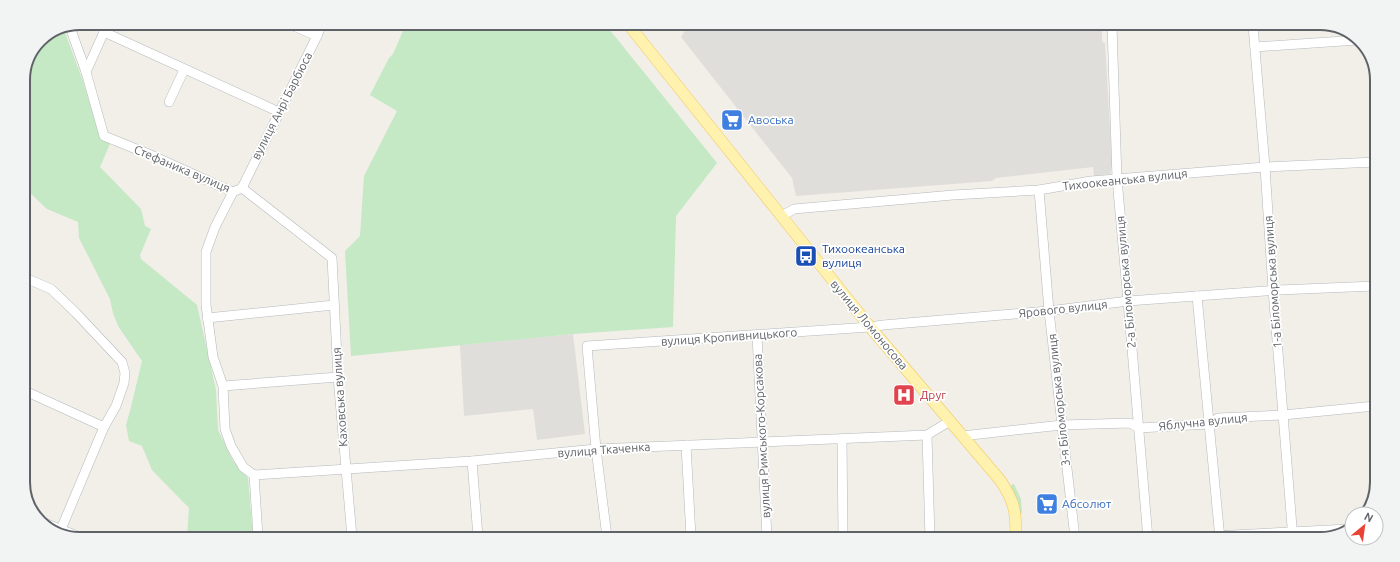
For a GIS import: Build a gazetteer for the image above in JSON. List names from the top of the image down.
{
  "streets": {
    "main road": ["вулиця Ломоносова"],
    "street": [
      "вулиця Анрі Барбюса",
      "Стефаника вулиця",
      "Тихоокеанська вулиця",
      "2-а Біломорська вулиця",
      "1-а Біломорська вулиця",
      "Ярового вулиця",
      "вулиця Кропивницького",
      "Каховська вулиця",
      "3-я Біломорська вулиця",
      "Яблучна вулиця",
      "вулиця Римського-Корсакова",
      "вулиця Ткаченка"
    ]
  },
  "crossings": [
    ["вулиця Анрі Барбюса", "Стефаника вулиця"],
    ["Стефаника вулиця", "Каховська вулиця"],
    ["Тихоокеанська вулиця", "2-а Біломорська вулиця"],
    ["Тихоокеанська вулиця", "1-а Біломорська вулиця"],
    ["Тихоокеанська вулиця", "вулиця Ломоносова"],
    ["Тихоокеанська вулиця", "3-я Біломорська вулиця"],
    ["2-а Біломорська вулиця", "Ярового вулиця"],
    ["2-а Біломорська вулиця", "Яблучна вулиця"],
    ["1-а Біломорська вулиця", "Ярового вулиця"],
    ["1-а Біломорська вулиця", "Яблучна вулиця"],
    ["Ярового вулиця", "вулиця Ломоносова"],
    ["Ярового вулиця", "вулиця Кропивницького"],
    ["Ярового вулиця", "3-я Біломорська вулиця"],
    ["вулиця Ломоносова", "вулиця Кропивницького"],
    ["вулиця Ломоносова", "Яблучна вулиця"],
    ["вулиця Ломоносова", "вулиця Ткаченка"],
    ["вулиця Кропивницького", "вулиця Римського-Корсакова"],
    ["вулиця Кропивницького", "вулиця Ткаченка"],
    ["Каховська вулиця", "вулиця Ткаченка"],
    ["3-я Біломорська вулиця", "Яблучна вулиця"],
    ["вулиця Римського-Корсакова", "вулиця Ткаченка"]
  ],
  "places": {
    "supermarket": ["Авоська", "Абсолют"],
    "bus stop": ["Тихоокеанська вулиця"],
    "hospital": ["Друг"]
  },
  "north": "top right"
}
